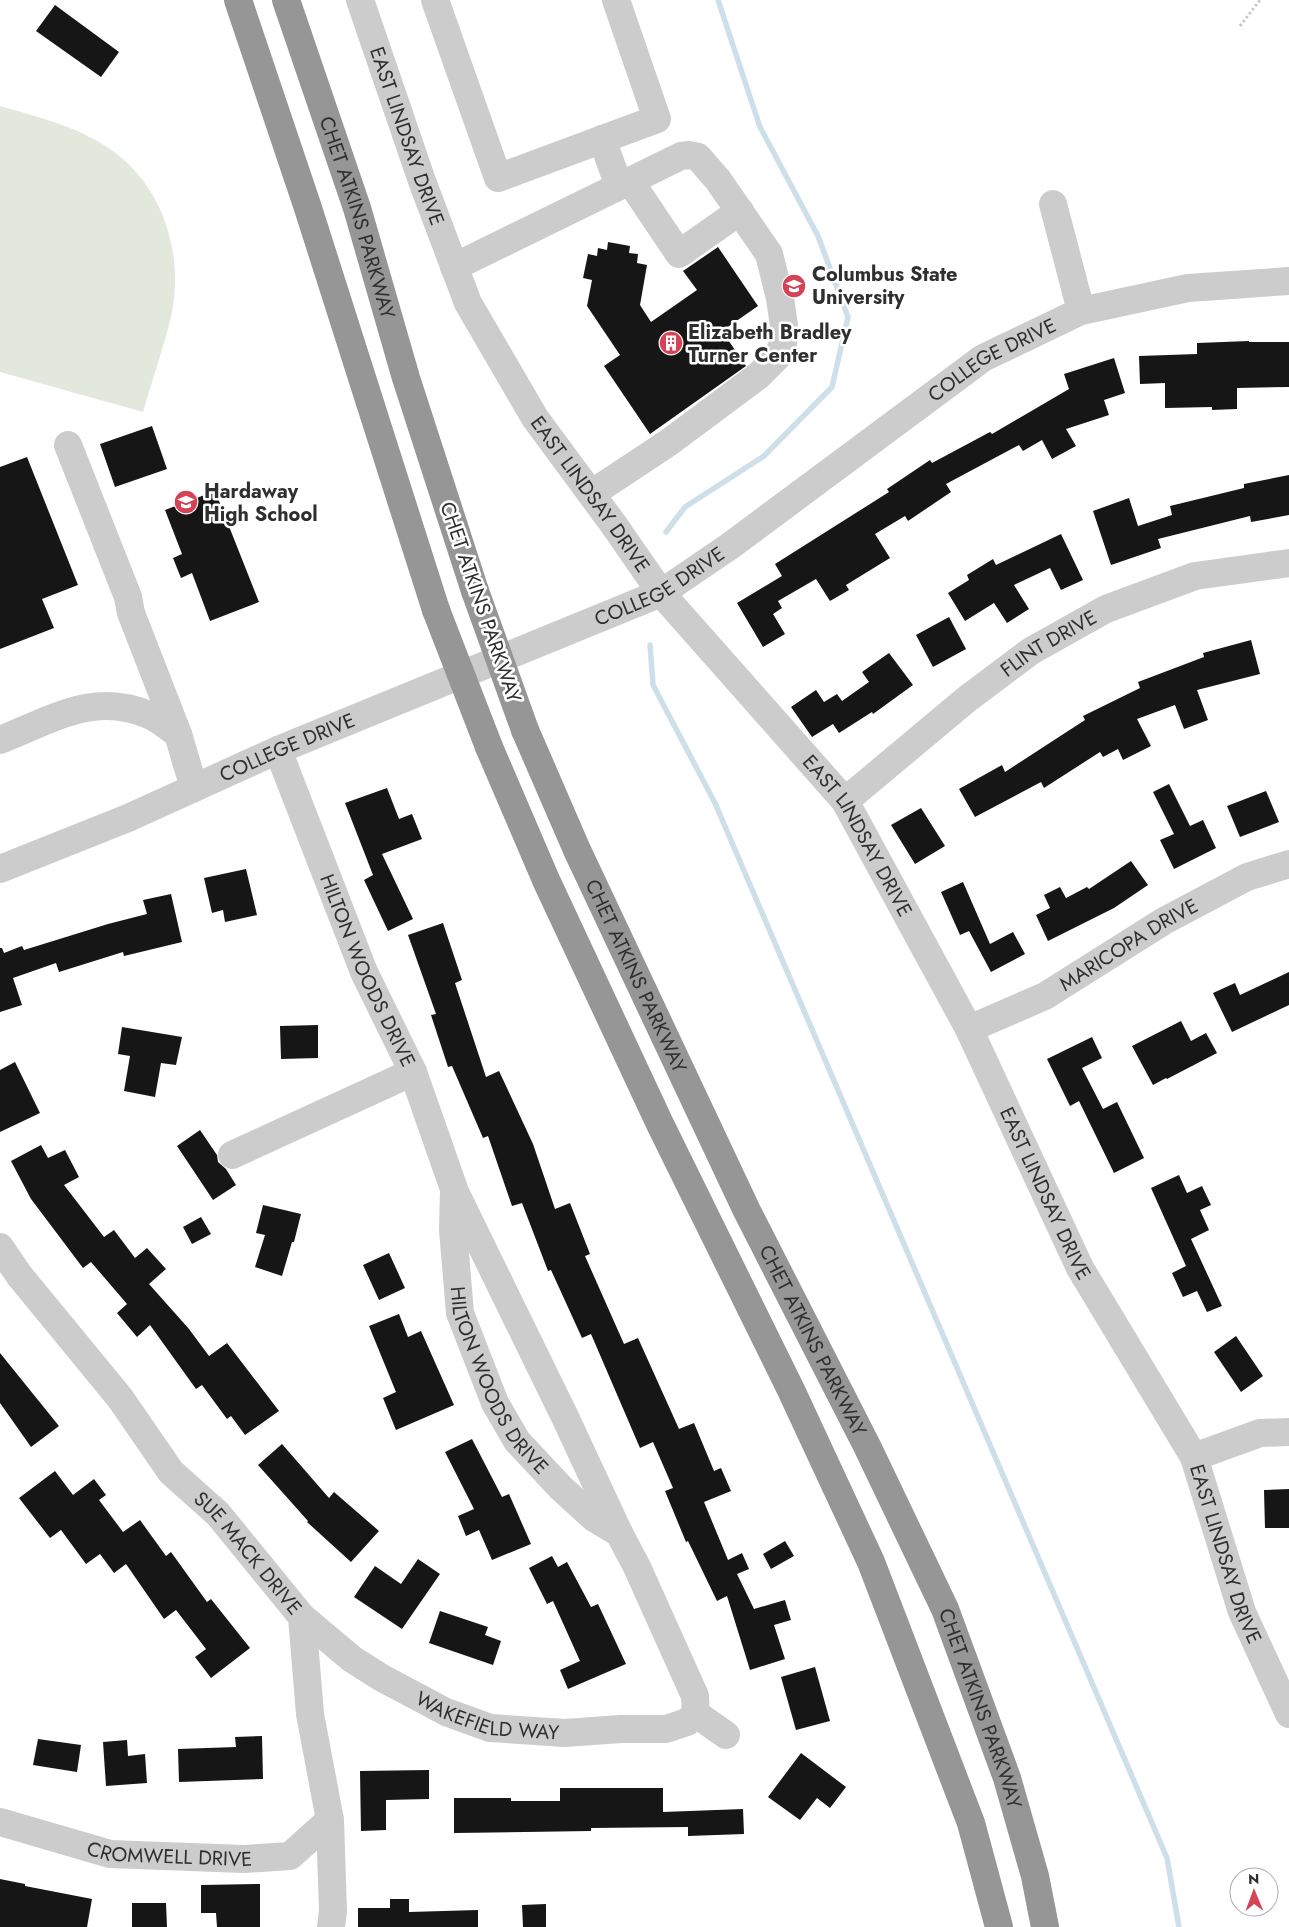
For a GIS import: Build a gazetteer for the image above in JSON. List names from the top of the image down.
{
  "streets": {
    "highway": ["CHET ATKINS PARKWAY"],
    "street": [
      "EAST LINDSAY DRIVE",
      "COLLEGE DRIVE",
      "FLINT DRIVE",
      "MARICOPA DRIVE",
      "HILTON WOODS DRIVE",
      "SUE MACK DRIVE",
      "WAKEFIELD WAY",
      "CROMWELL DRIVE"
    ]
  },
  "crossings": [
    ["EAST LINDSAY DRIVE", "COLLEGE DRIVE"],
    ["EAST LINDSAY DRIVE", "FLINT DRIVE"],
    ["EAST LINDSAY DRIVE", "MARICOPA DRIVE"],
    ["COLLEGE DRIVE", "HILTON WOODS DRIVE"],
    ["HILTON WOODS DRIVE", "WAKEFIELD WAY"],
    ["SUE MACK DRIVE", "WAKEFIELD WAY"],
    ["SUE MACK DRIVE", "CROMWELL DRIVE"]
  ],
  "places": {
    "school or university": ["Columbus State University", "Hardaway High School"],
    "building": ["Elizabeth Bradley Turner Center"]
  },
  "north": "top"
}
